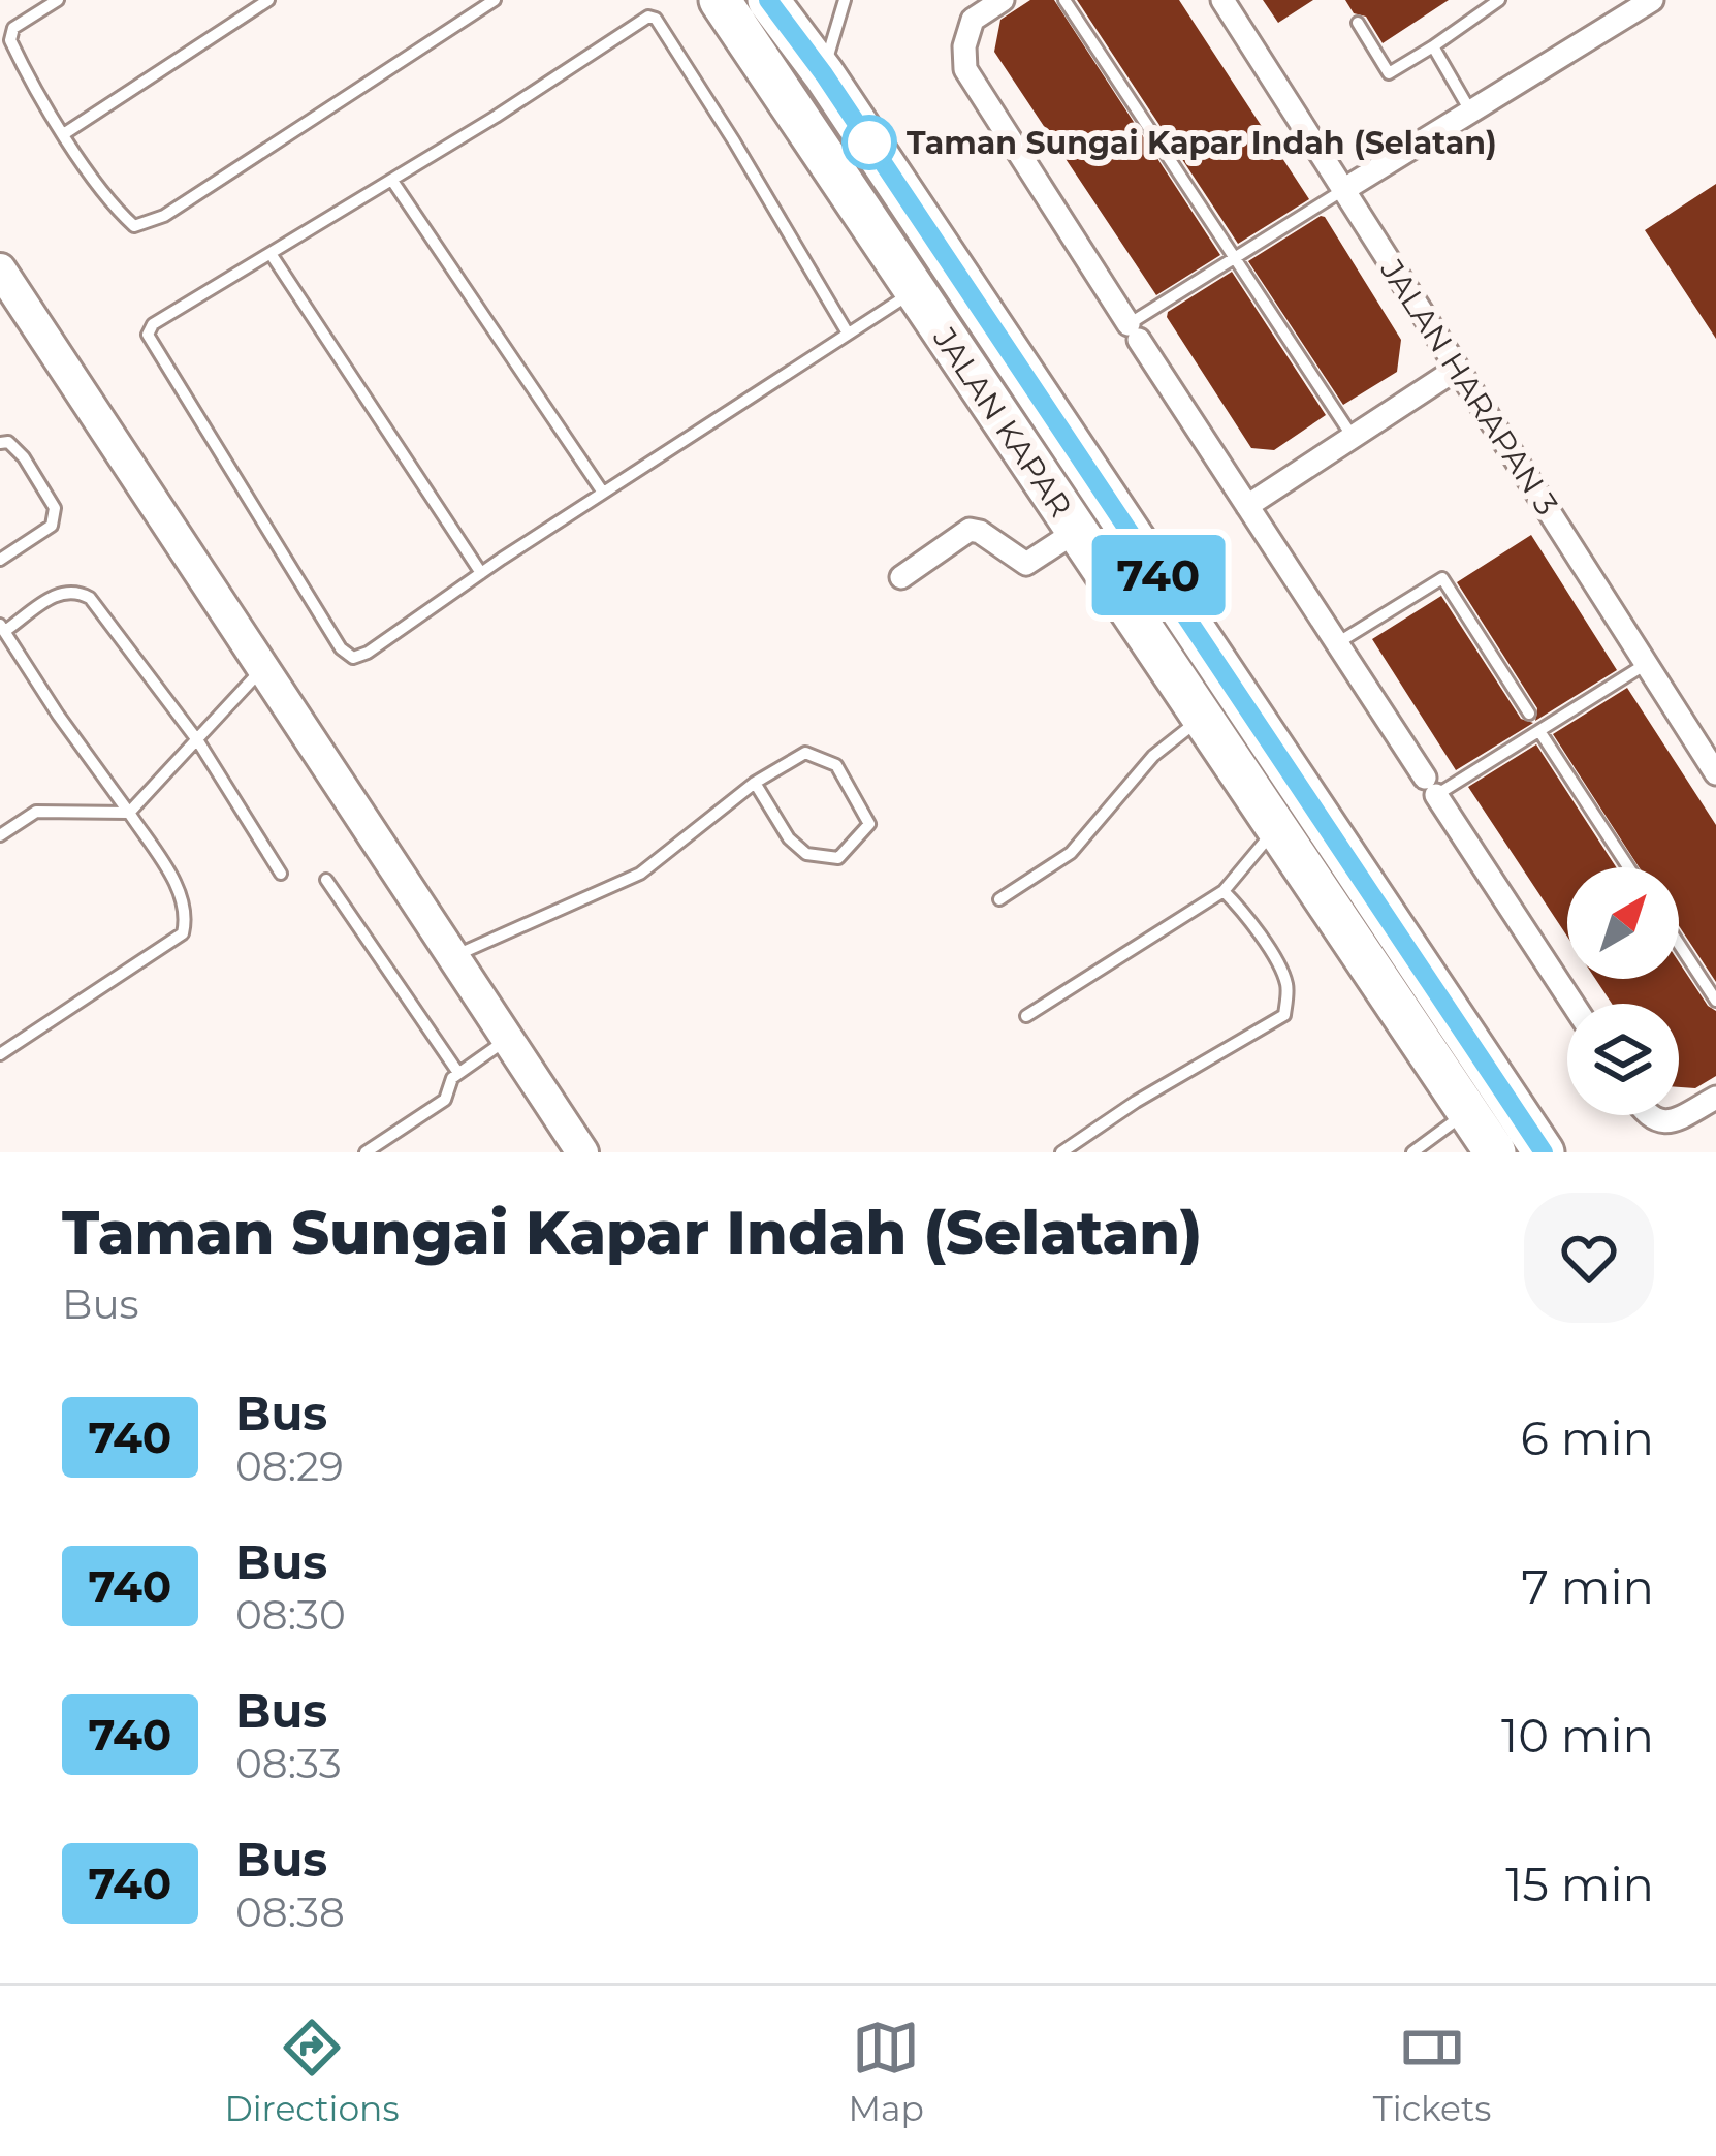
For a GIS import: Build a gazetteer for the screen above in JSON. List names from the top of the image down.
{
  "streets": {
    "highway": ["JALAN KAPAR"],
    "street": ["JALAN HARAPAN 3"]
  },
  "places": ["Taman Sungai Kapar Indah (Selatan)"],
  "lines": ["bus line 740"],
  "north": "top right",
  "page": {
    "on_map": "740",
    "heading": ["Taman Sungai Kapar Indah (Selatan)", "Bus"],
    "list": [
      {
        "mark": "740",
        "name": "Bus",
        "note": "08:29",
        "value": "6 min"
      },
      {
        "mark": "740",
        "name": "Bus",
        "note": "08:30",
        "value": "7 min"
      },
      {
        "mark": "740",
        "name": "Bus",
        "note": "08:33",
        "value": "10 min"
      },
      {
        "mark": "740",
        "name": "Bus",
        "note": "08:38",
        "value": "15 min"
      }
    ],
    "tabs": ["Directions", "Map", "Tickets"]
  }
}
